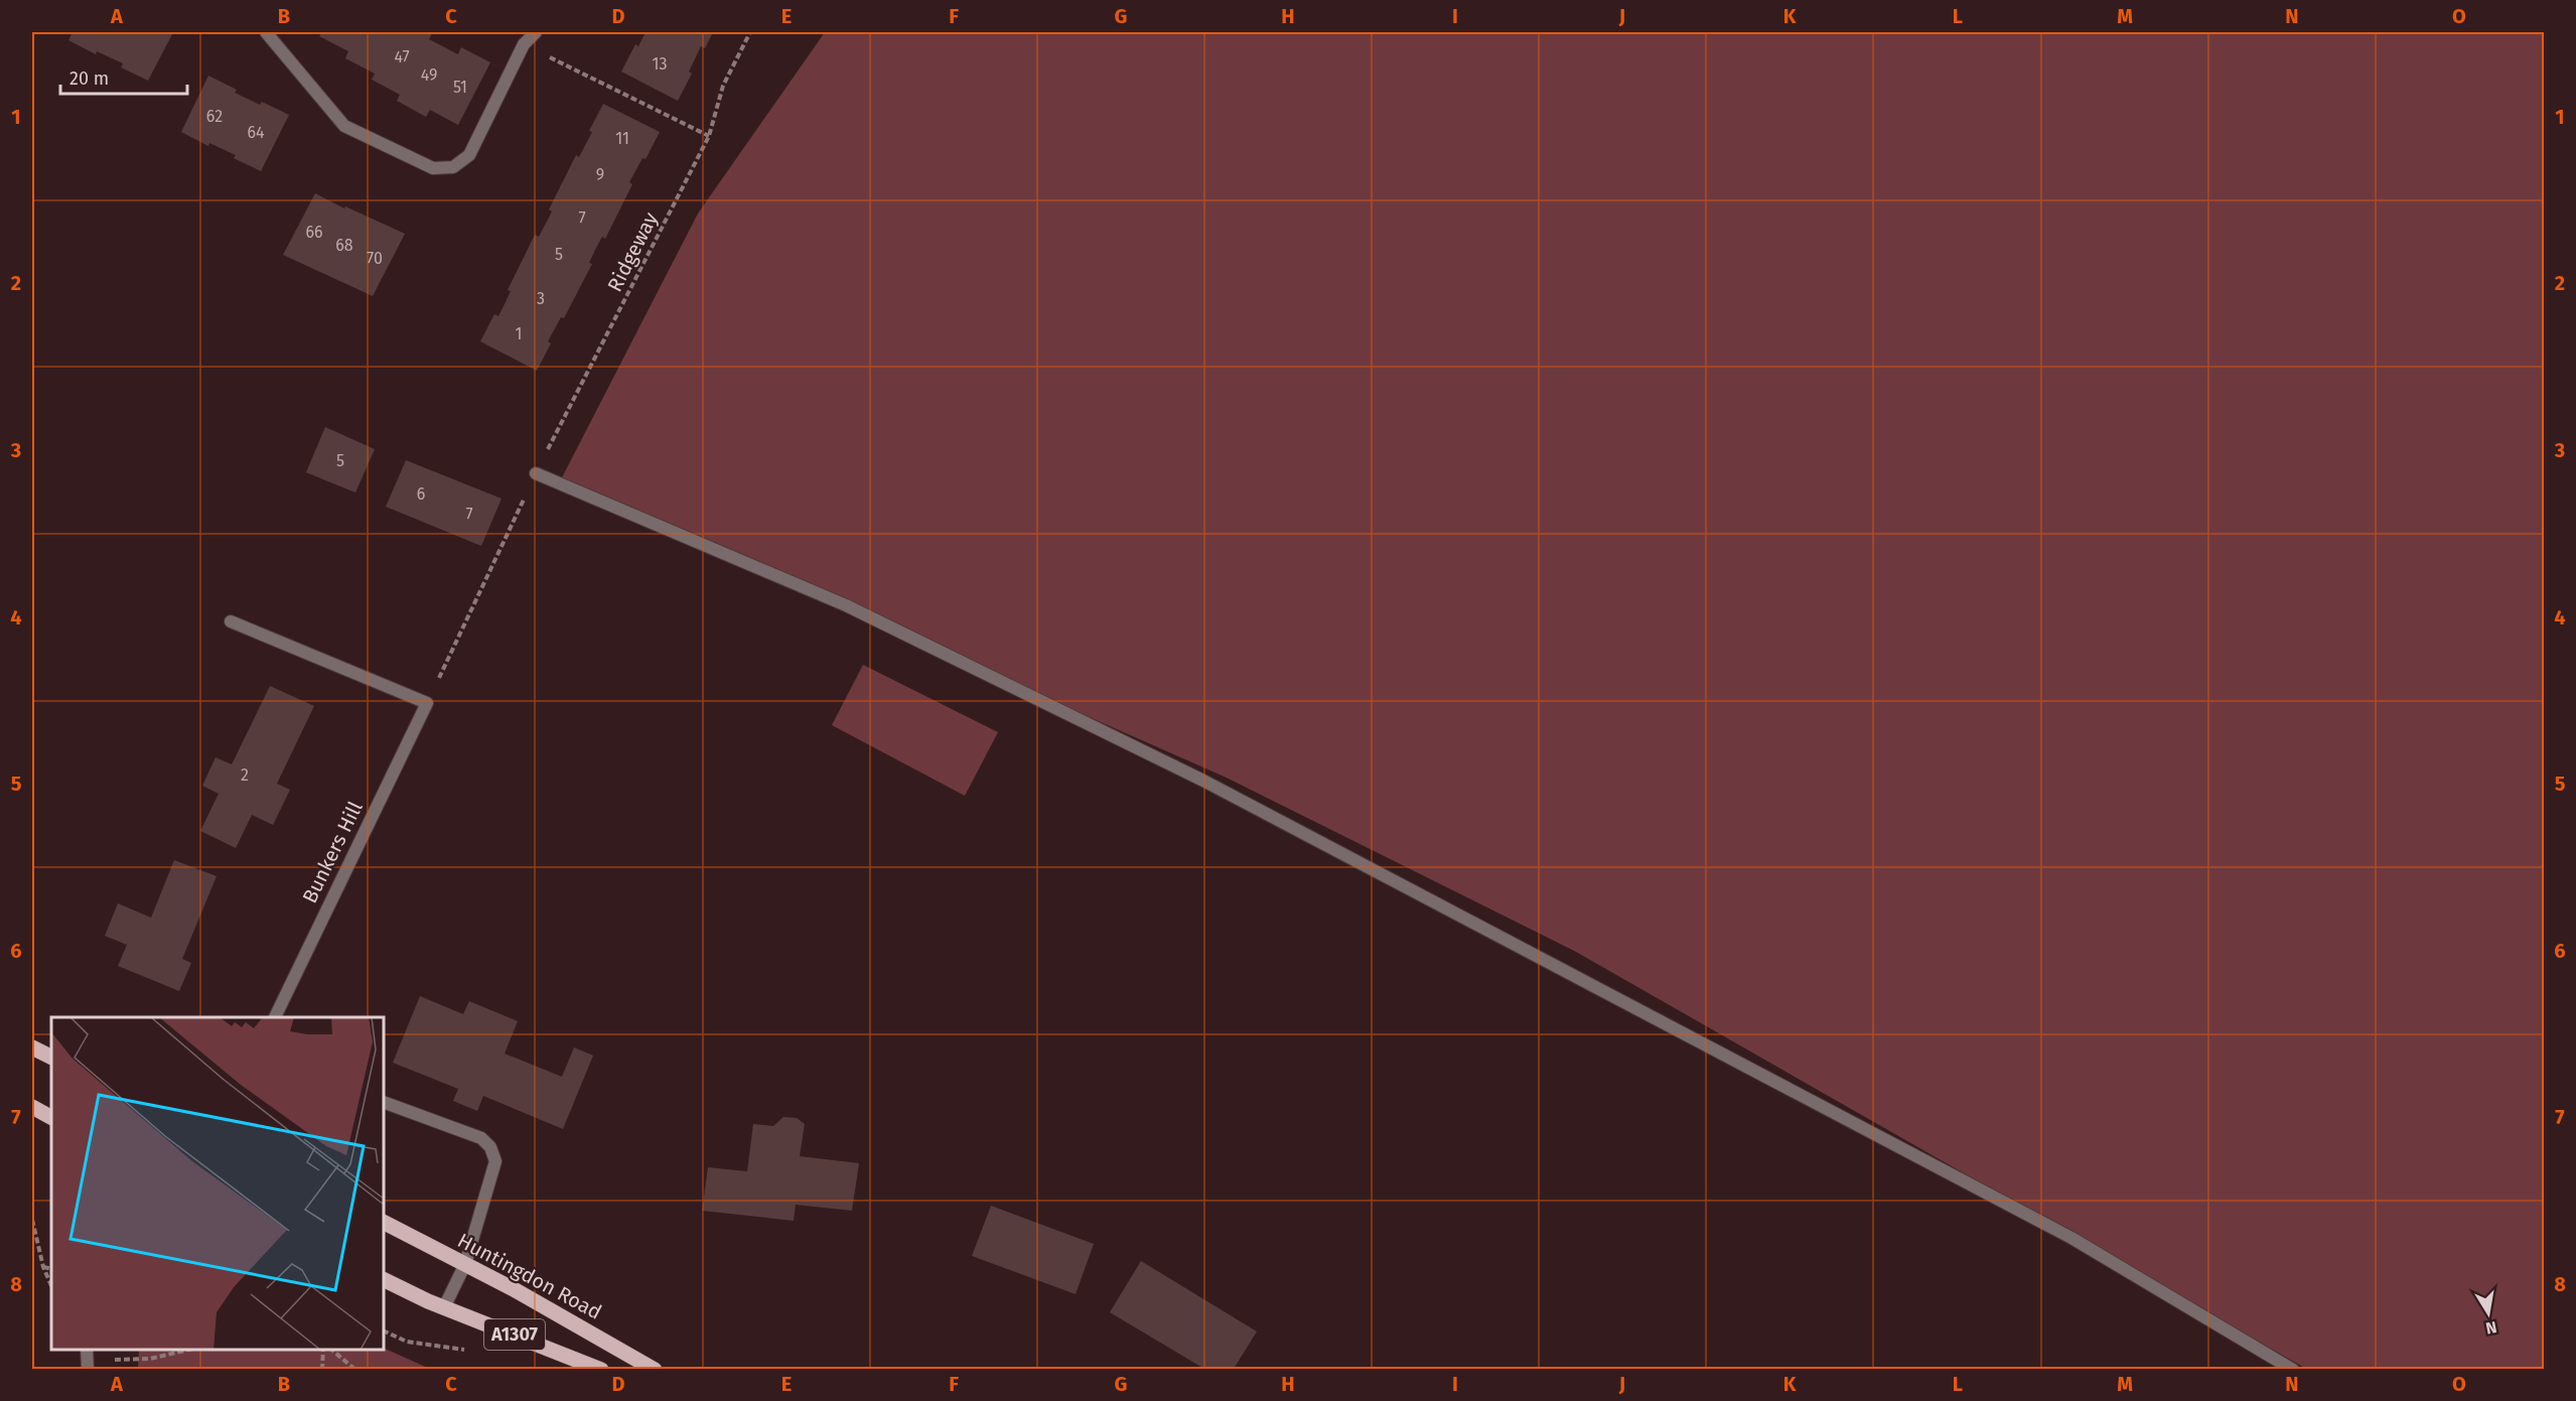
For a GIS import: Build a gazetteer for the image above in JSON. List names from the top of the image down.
{
  "streets": {
    "main road": ["Huntingdon Road", "A1307"],
    "street": ["Bunkers Hill"],
    "path": ["Ridgeway"]
  },
  "house_numbers": [
    "47",
    "13",
    "49",
    "51",
    "62",
    "64",
    "11",
    "9",
    "7",
    "66",
    "68",
    "5",
    "70",
    "3",
    "1",
    "5",
    "6",
    "7",
    "2"
  ],
  "scale_bar": "20 m",
  "north": "bottom",
  "grid": {
    "columns": [
      "A",
      "B",
      "C",
      "D",
      "E",
      "F",
      "G",
      "H",
      "I",
      "J",
      "K",
      "L",
      "M",
      "N",
      "O"
    ],
    "rows": [
      "1",
      "2",
      "3",
      "4",
      "5",
      "6",
      "7",
      "8"
    ]
  }
}
